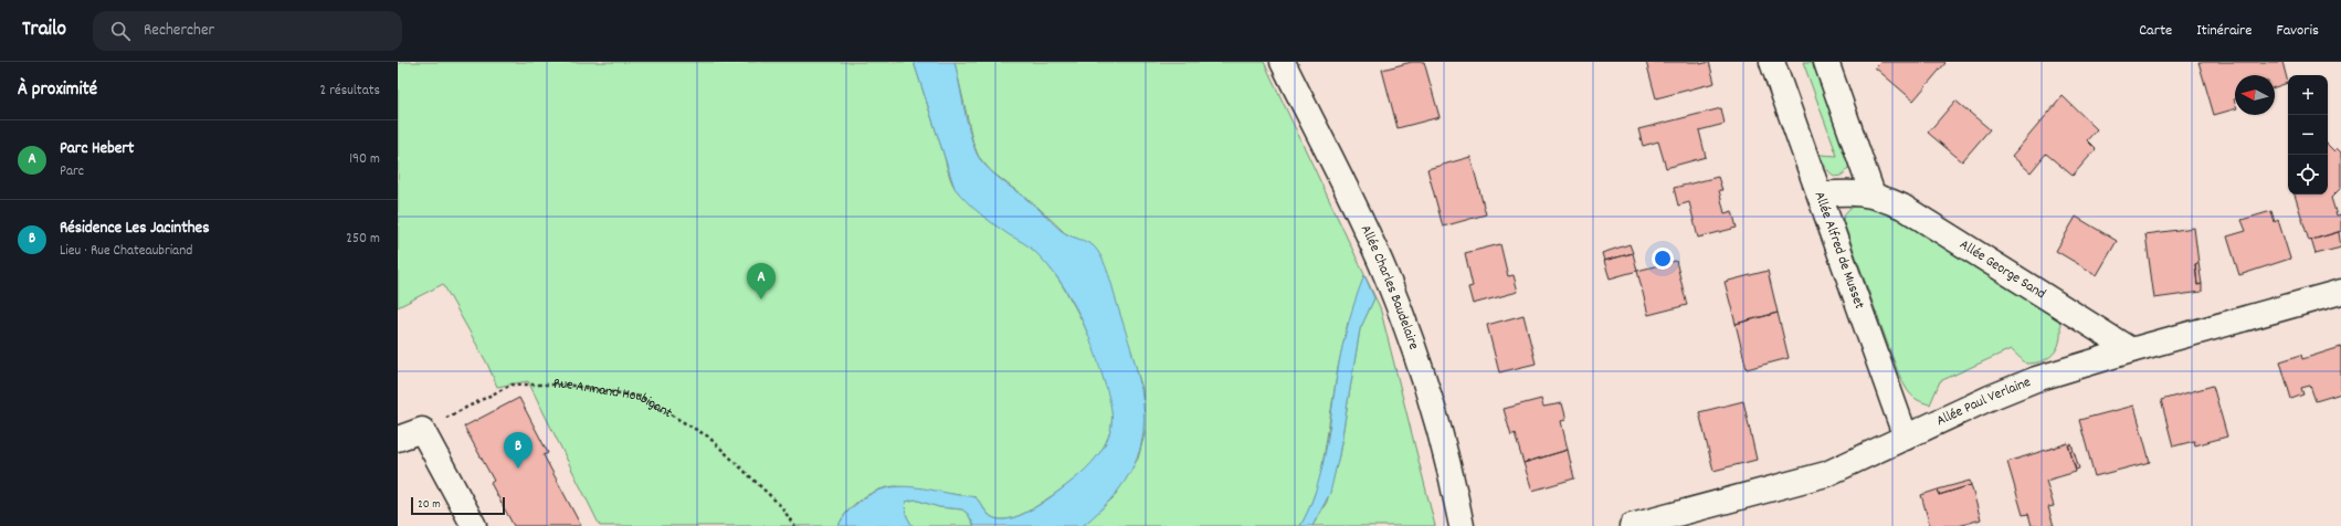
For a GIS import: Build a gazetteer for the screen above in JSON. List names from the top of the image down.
{
  "streets": {
    "street": [
      "Allée Alfred de Musset",
      "Allée George Sand",
      "Allée Charles Baudelaire",
      "Allée Paul Verlaine"
    ],
    "path": ["Rue Armand Houbigant"]
  },
  "crossings": [
    ["Allée Alfred de Musset", "Allée George Sand"],
    ["Allée Alfred de Musset", "Allée Paul Verlaine"],
    ["Allée George Sand", "Allée Paul Verlaine"]
  ],
  "scale_bar": "20 m",
  "north": "left",
  "page": {
    "header": "Trailo",
    "search": "Rechercher",
    "nav": ["Carte", "Itinéraire", "Favoris"],
    "heading": ["À proximité", "2 résultats"],
    "map_buttons": ["+", "−"],
    "list": [
      {
        "mark": "A",
        "name": "Parc Hebert",
        "note": "Parc",
        "value": "190 m"
      },
      {
        "mark": "B",
        "name": "Résidence Les Jacinthes",
        "note": "Lieu · Rue Chateaubriand",
        "value": "250 m"
      }
    ],
    "pins": ["A", "B"],
    "scale": "20 m"
  }
}
